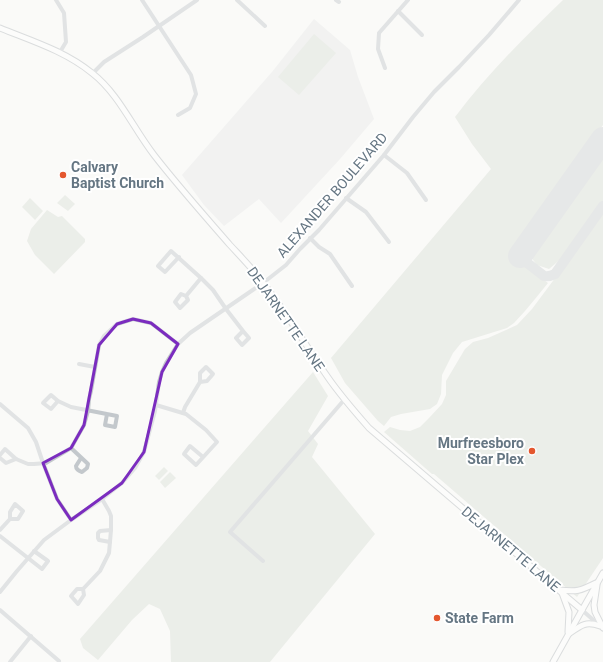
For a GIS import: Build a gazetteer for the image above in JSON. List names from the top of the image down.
{
  "streets": {
    "main road": ["DEJARNETTE LANE"],
    "street": ["ALEXANDER BOULEVARD"]
  },
  "crossings": [
    ["ALEXANDER BOULEVARD", "DEJARNETTE LANE"]
  ],
  "places": ["Calvary Baptist Church", "Murfreesboro Star Plex", "State Farm"]
}
